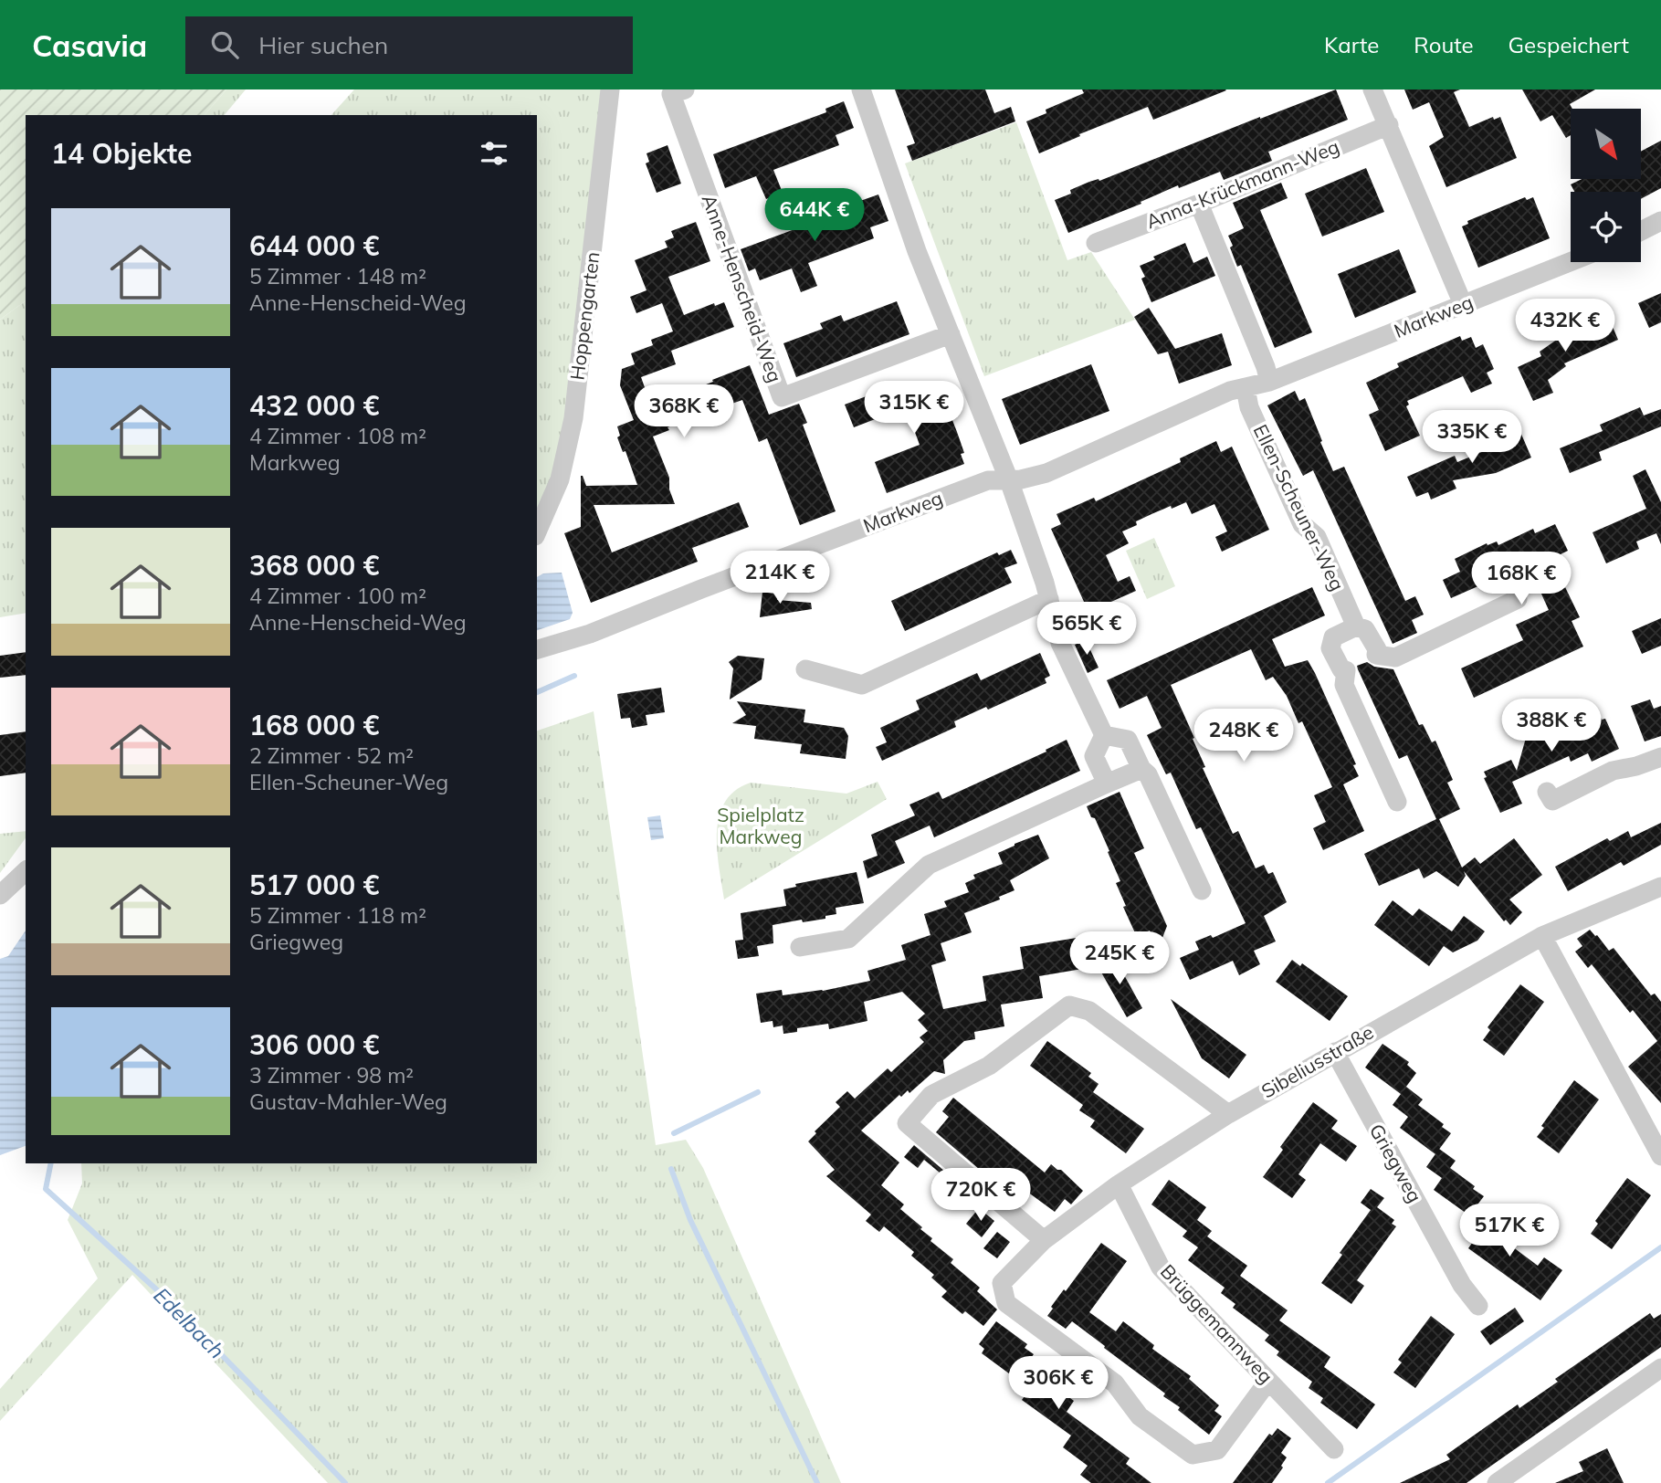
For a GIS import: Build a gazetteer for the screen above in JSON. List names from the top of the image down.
{
  "streets": {
    "street": [
      "Anna-Krückmann-Weg",
      "Anne-Henscheid-Weg",
      "Hoppengarten",
      "Markweg",
      "Ellen-Scheuner-Weg",
      "Sibeliusstraße",
      "Griegweg",
      "Brüggemannweg"
    ]
  },
  "crossings": [
    ["Markweg", "Ellen-Scheuner-Weg"],
    ["Sibeliusstraße", "Griegweg"],
    ["Sibeliusstraße", "Brüggemannweg"]
  ],
  "water": ["Edelbach"],
  "parks": ["Spielplatz Markweg"],
  "north": "bottom right",
  "page": {
    "header": "Casavia",
    "search": "Hier suchen",
    "nav": ["Karte", "Route", "Gespeichert"],
    "heading": "14 Objekte",
    "price": [
      "644K €",
      "432K €",
      "315K €",
      "368K €",
      "335K €",
      "214K €",
      "168K €",
      "565K €",
      "388K €",
      "248K €",
      "245K €",
      "720K €",
      "517K €",
      "306K €"
    ],
    "list": [
      {
        "name": "644 000 €",
        "note": "5 Zimmer · 148 m² · Anne-Henscheid-Weg"
      },
      {
        "name": "432 000 €",
        "note": "4 Zimmer · 108 m² · Markweg"
      },
      {
        "name": "368 000 €",
        "note": "4 Zimmer · 100 m² · Anne-Henscheid-Weg"
      },
      {
        "name": "168 000 €",
        "note": "2 Zimmer · 52 m² · Ellen-Scheuner-Weg"
      },
      {
        "name": "517 000 €",
        "note": "5 Zimmer · 118 m² · Griegweg"
      },
      {
        "name": "306 000 €",
        "note": "3 Zimmer · 98 m² · Gustav-Mahler-Weg"
      }
    ]
  }
}
